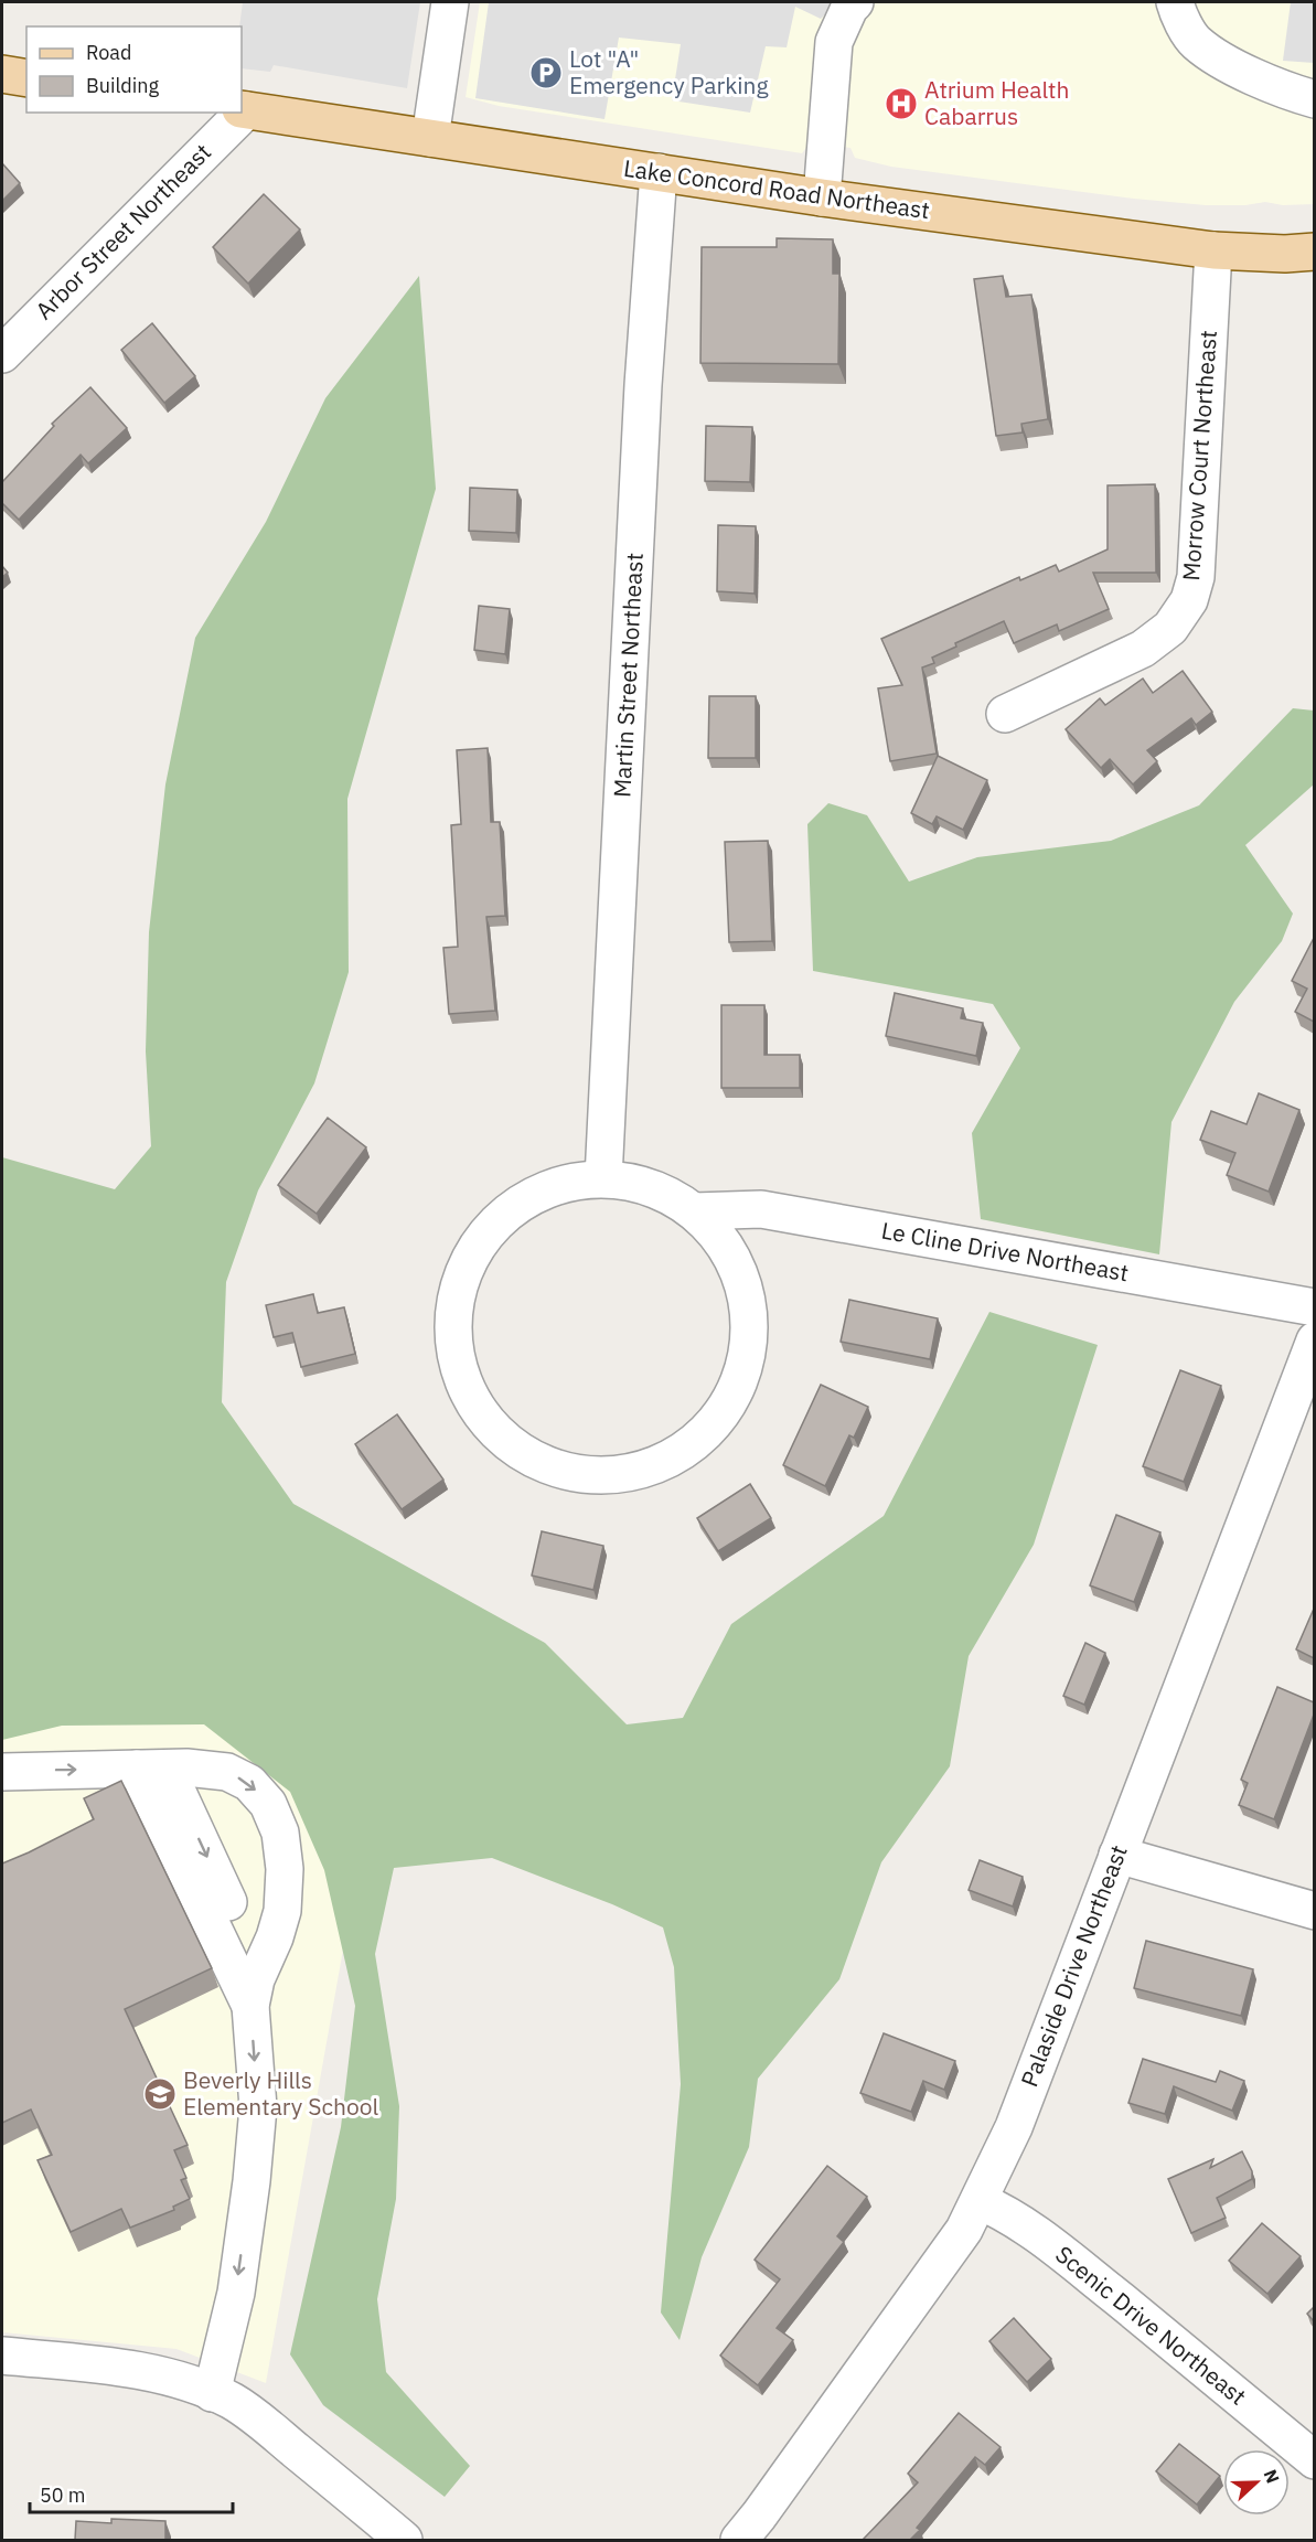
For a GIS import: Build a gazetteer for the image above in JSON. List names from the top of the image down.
{
  "streets": {
    "main road": ["Lake Concord Road Northeast"],
    "street": [
      "Arbor Street Northeast",
      "Morrow Court Northeast",
      "Martin Street Northeast",
      "Le Cline Drive Northeast",
      "Palaside Drive Northeast",
      "Scenic Drive Northeast"
    ]
  },
  "crossings": [
    ["Lake Concord Road Northeast", "Morrow Court Northeast"],
    ["Lake Concord Road Northeast", "Martin Street Northeast"],
    ["Palaside Drive Northeast", "Scenic Drive Northeast"]
  ],
  "places": {
    "parking": ["Lot \"A\" Emergency Parking"],
    "hospital": ["Atrium Health Cabarrus"],
    "school or university": ["Beverly Hills Elementary School"]
  },
  "legend": ["Road", "Building"],
  "scale_bar": "50 m",
  "north": "right"
}
